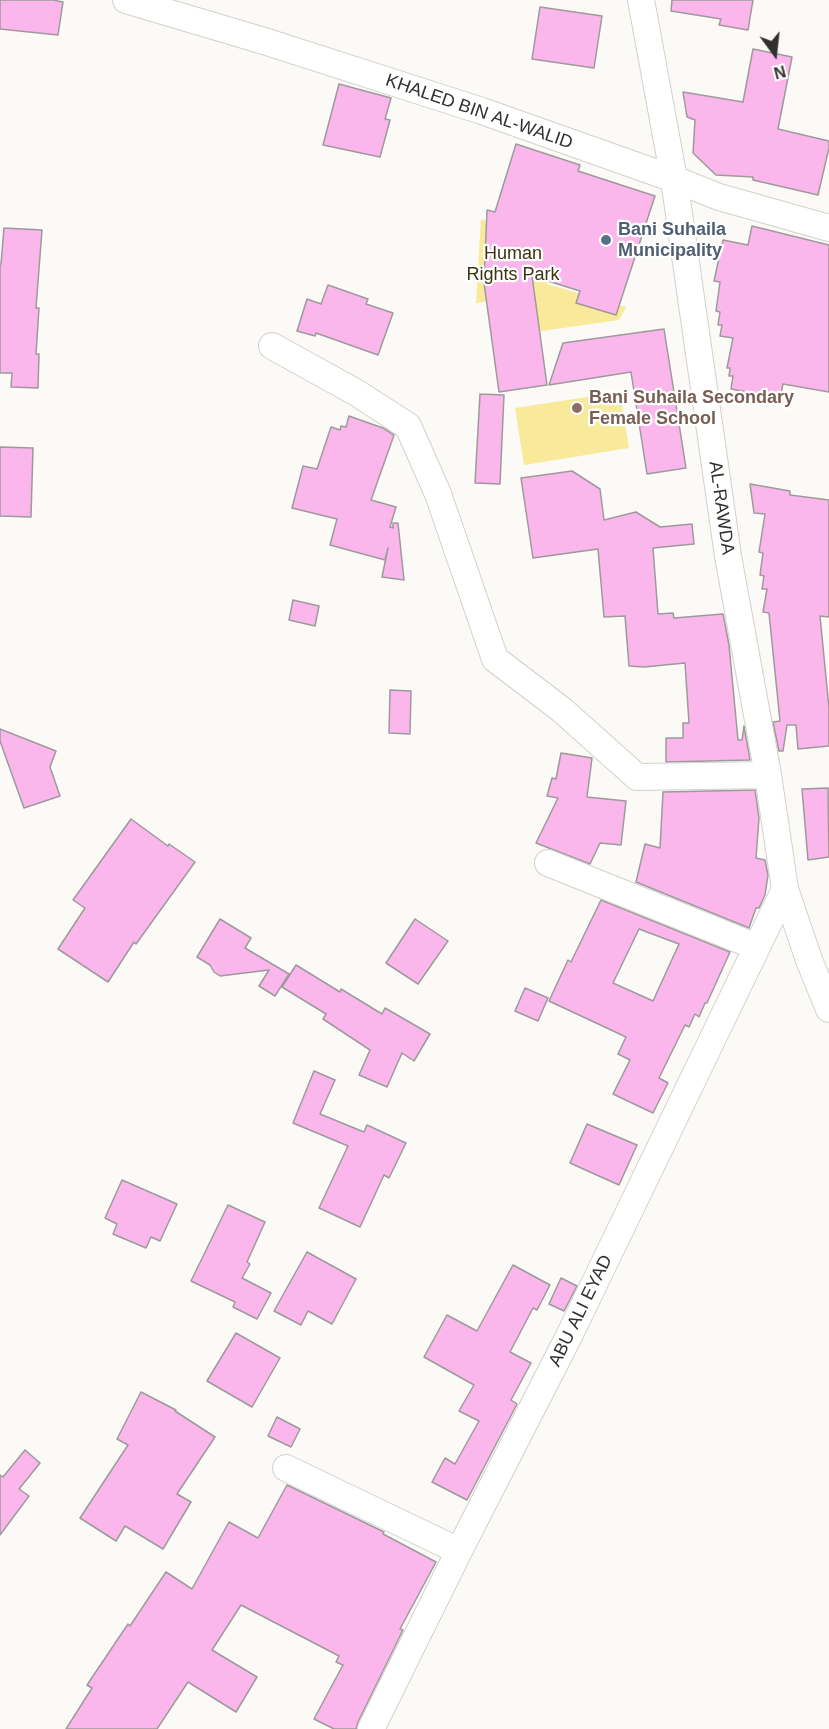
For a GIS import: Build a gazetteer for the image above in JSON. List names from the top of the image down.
{
  "streets": {
    "street": ["KHALED BIN AL-WALID", "AL-RAWDA", "ABU ALI EYAD"]
  },
  "crossings": [
    ["KHALED BIN AL-WALID", "AL-RAWDA"],
    ["AL-RAWDA", "ABU ALI EYAD"]
  ],
  "parks": ["Human Rights Park"],
  "places": ["Bani Suhaila Municipality", "Bani Suhaila Secondary Female School"],
  "north": "bottom"
}
